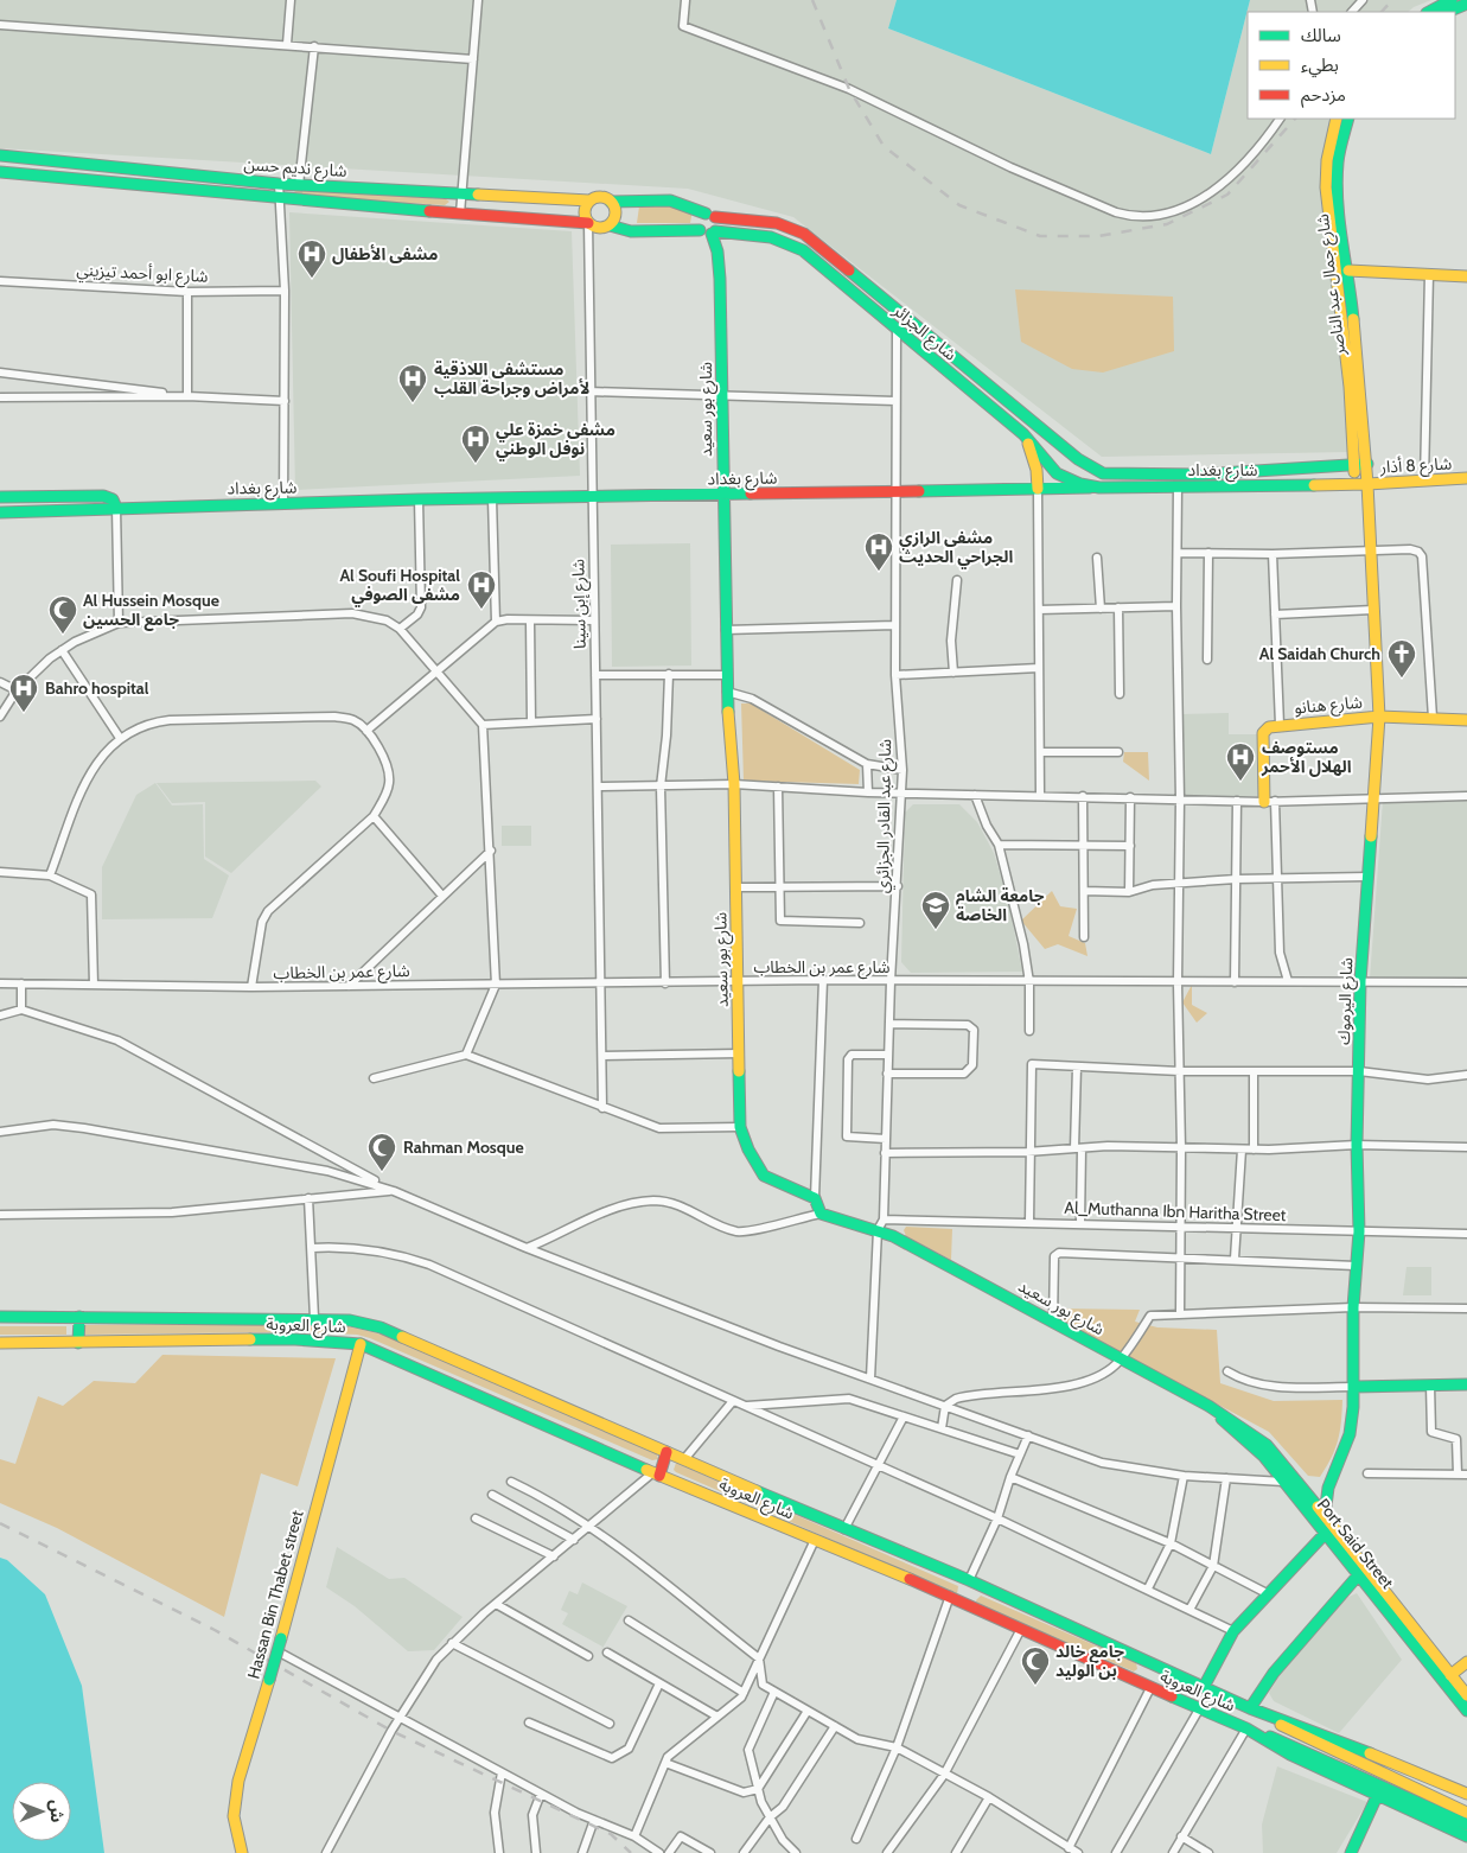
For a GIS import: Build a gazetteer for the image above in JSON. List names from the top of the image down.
{
  "streets": {
    "main road": [
      "شارع نديم حسن",
      "شارع جمال عبد الناصر",
      "شارع الجزائر",
      "شارع بور سعيد",
      "شارع 8 أذار",
      "شارع بغداد",
      "شارع هنانو",
      "شارع اليرموك",
      "شارع العروبة",
      "Port Said Street",
      "Hassan Bin Thabet street"
    ],
    "street": [
      "شارع ابو أحمد تيزيني",
      "شارع إبن سينا",
      "شارع عبد القادر الجزائري",
      "شارع عمر بن الخطاب",
      "Al_Muthanna Ibn Haritha Street"
    ]
  },
  "crossings": [
    ["شارع نديم حسن", "شارع إبن سينا"],
    ["شارع جمال عبد الناصر", "شارع 8 أذار"],
    ["شارع جمال عبد الناصر", "شارع بغداد"],
    ["شارع جمال عبد الناصر", "شارع اليرموك"],
    ["شارع الجزائر", "شارع بور سعيد"],
    ["شارع الجزائر", "شارع بغداد"],
    ["شارع الجزائر", "شارع عبد القادر الجزائري"],
    ["شارع بور سعيد", "شارع بغداد"],
    ["شارع بور سعيد", "شارع عبد القادر الجزائري"],
    ["شارع بور سعيد", "شارع عمر بن الخطاب"],
    ["شارع بور سعيد", "Port Said Street"],
    ["شارع 8 أذار", "شارع بغداد"],
    ["شارع 8 أذار", "شارع اليرموك"],
    ["شارع بغداد", "شارع إبن سينا"],
    ["شارع بغداد", "شارع عبد القادر الجزائري"],
    ["شارع بغداد", "شارع اليرموك"],
    ["شارع إبن سينا", "شارع عمر بن الخطاب"],
    ["شارع هنانو", "شارع اليرموك"],
    ["شارع عبد القادر الجزائري", "شارع عمر بن الخطاب"],
    ["شارع عبد القادر الجزائري", "Al_Muthanna Ibn Haritha Street"],
    ["شارع عمر بن الخطاب", "شارع اليرموك"],
    ["شارع اليرموك", "Al_Muthanna Ibn Haritha Street"],
    ["شارع العروبة", "Hassan Bin Thabet street"]
  ],
  "places": {
    "hospital": [
      "مشفى الأطفال",
      "مستشفى اللاذقية لأمراض وجراحة القلب",
      "مشفى خمزة علي نوفل الوطني",
      "مشفى الرازي الجراحي الحديث",
      "Al Soufi Hospital مشفى الصوفي",
      "Bahro hospital",
      "مستوصف الهلال الأحمر"
    ],
    "mosque": ["Al Hussein Mosque جامع الحسين", "Rahman Mosque", "جامع خالد بن الوليد"],
    "church": ["Al Saidah Church"],
    "school or university": ["جامعة الشام الخاصة"]
  },
  "legend": ["سالك", "بطيء", "مزدحم"],
  "north": "right"
}
